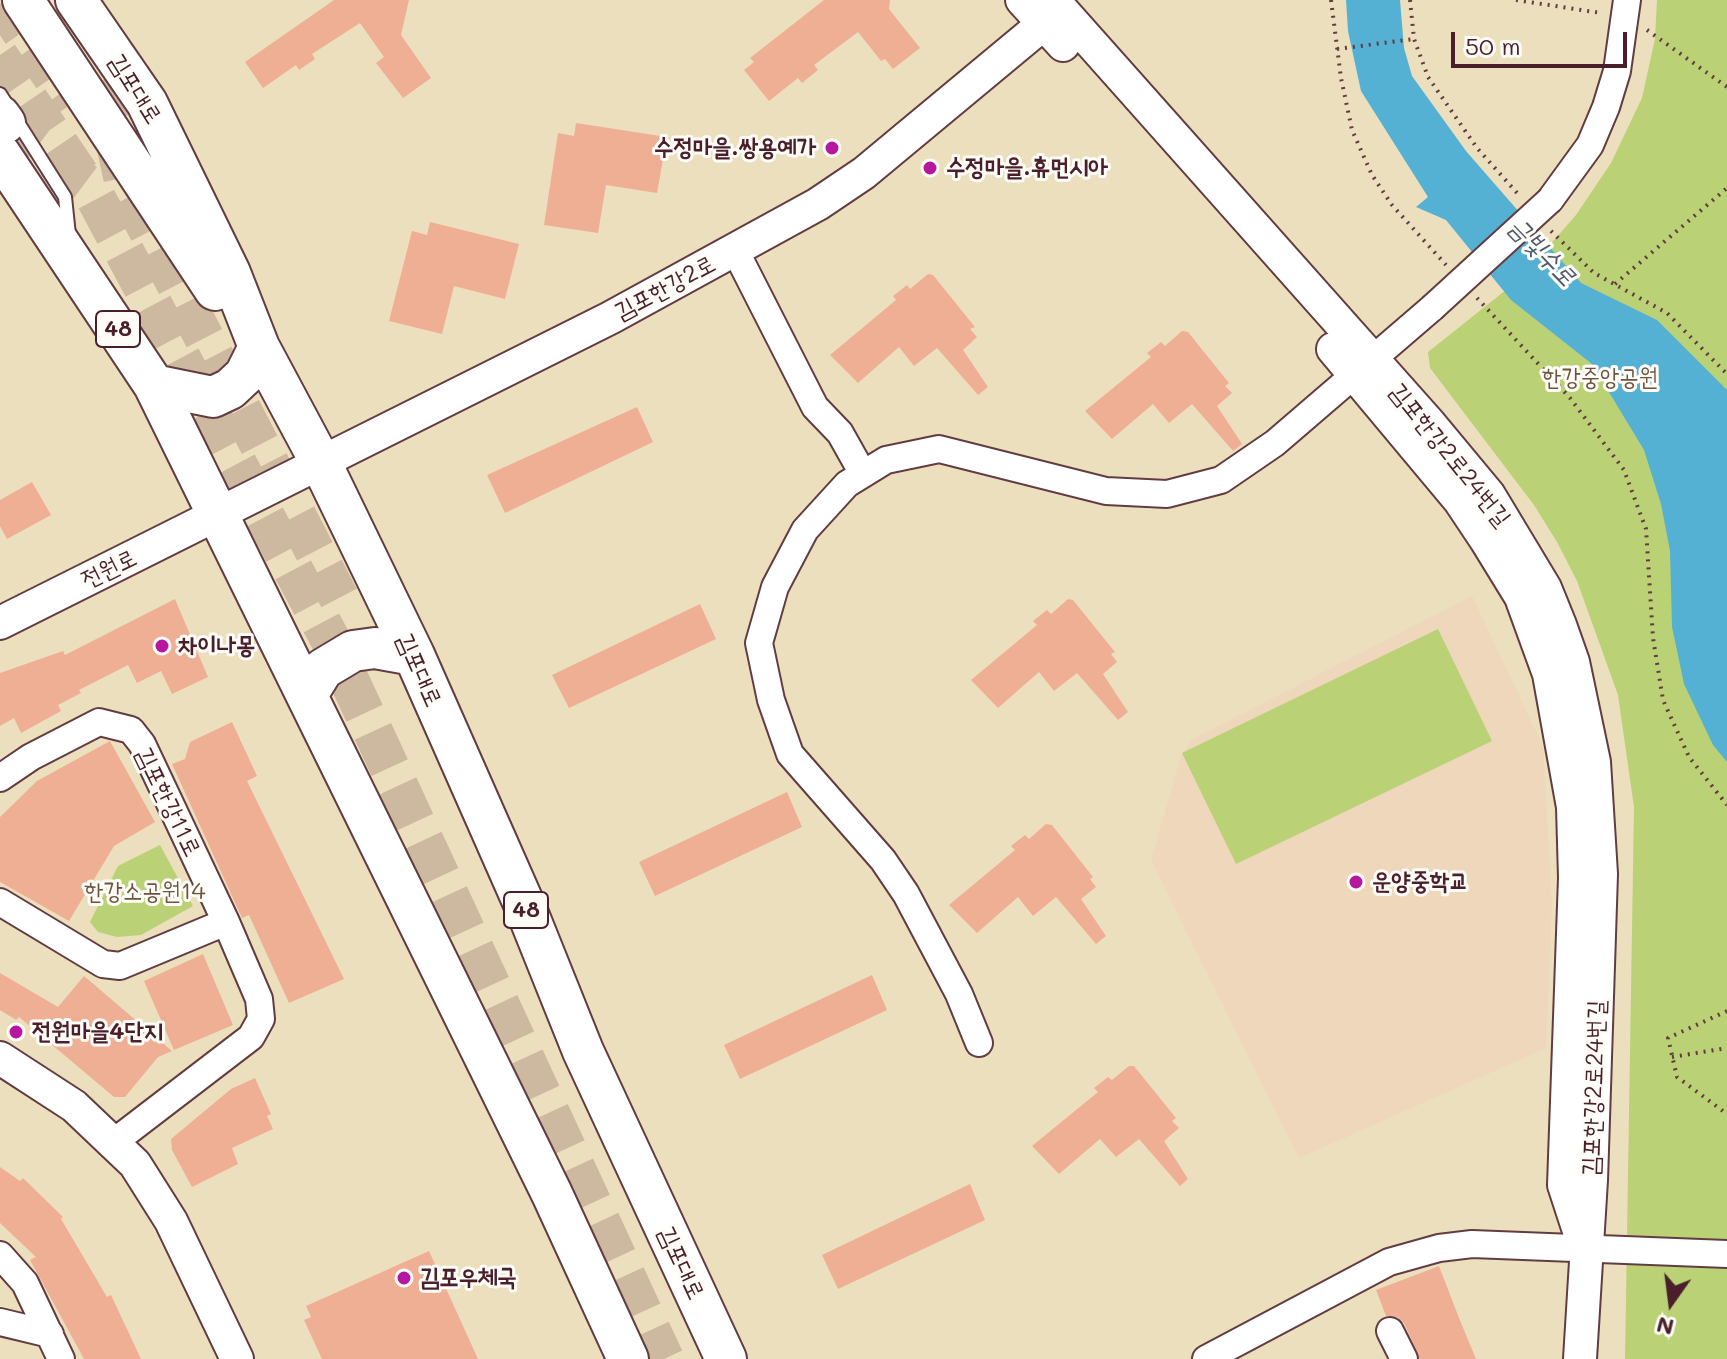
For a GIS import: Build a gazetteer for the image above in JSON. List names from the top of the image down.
{
  "streets": {
    "main road": ["김포대로", "48"],
    "street": [
      "김포한강2로",
      "김포한강2로24번길",
      "전원로",
      "김포한강11로"
    ]
  },
  "crossings": [
    ["김포대로", "김포한강2로"],
    ["김포한강2로", "48"],
    ["김포한강2로", "김포한강2로24번길"],
    ["김포한강2로", "전원로"],
    ["48", "전원로"]
  ],
  "water": ["금빛수로"],
  "parks": ["한강중앙공원", "한강소공원14"],
  "places": [
    "수정마을.쌍용예가",
    "수정마을.휴먼시아",
    "차이나몽",
    "운양중학교",
    "전원마을4단지",
    "김포우체국"
  ],
  "scale_bar": "50 m",
  "north": "bottom"
}
